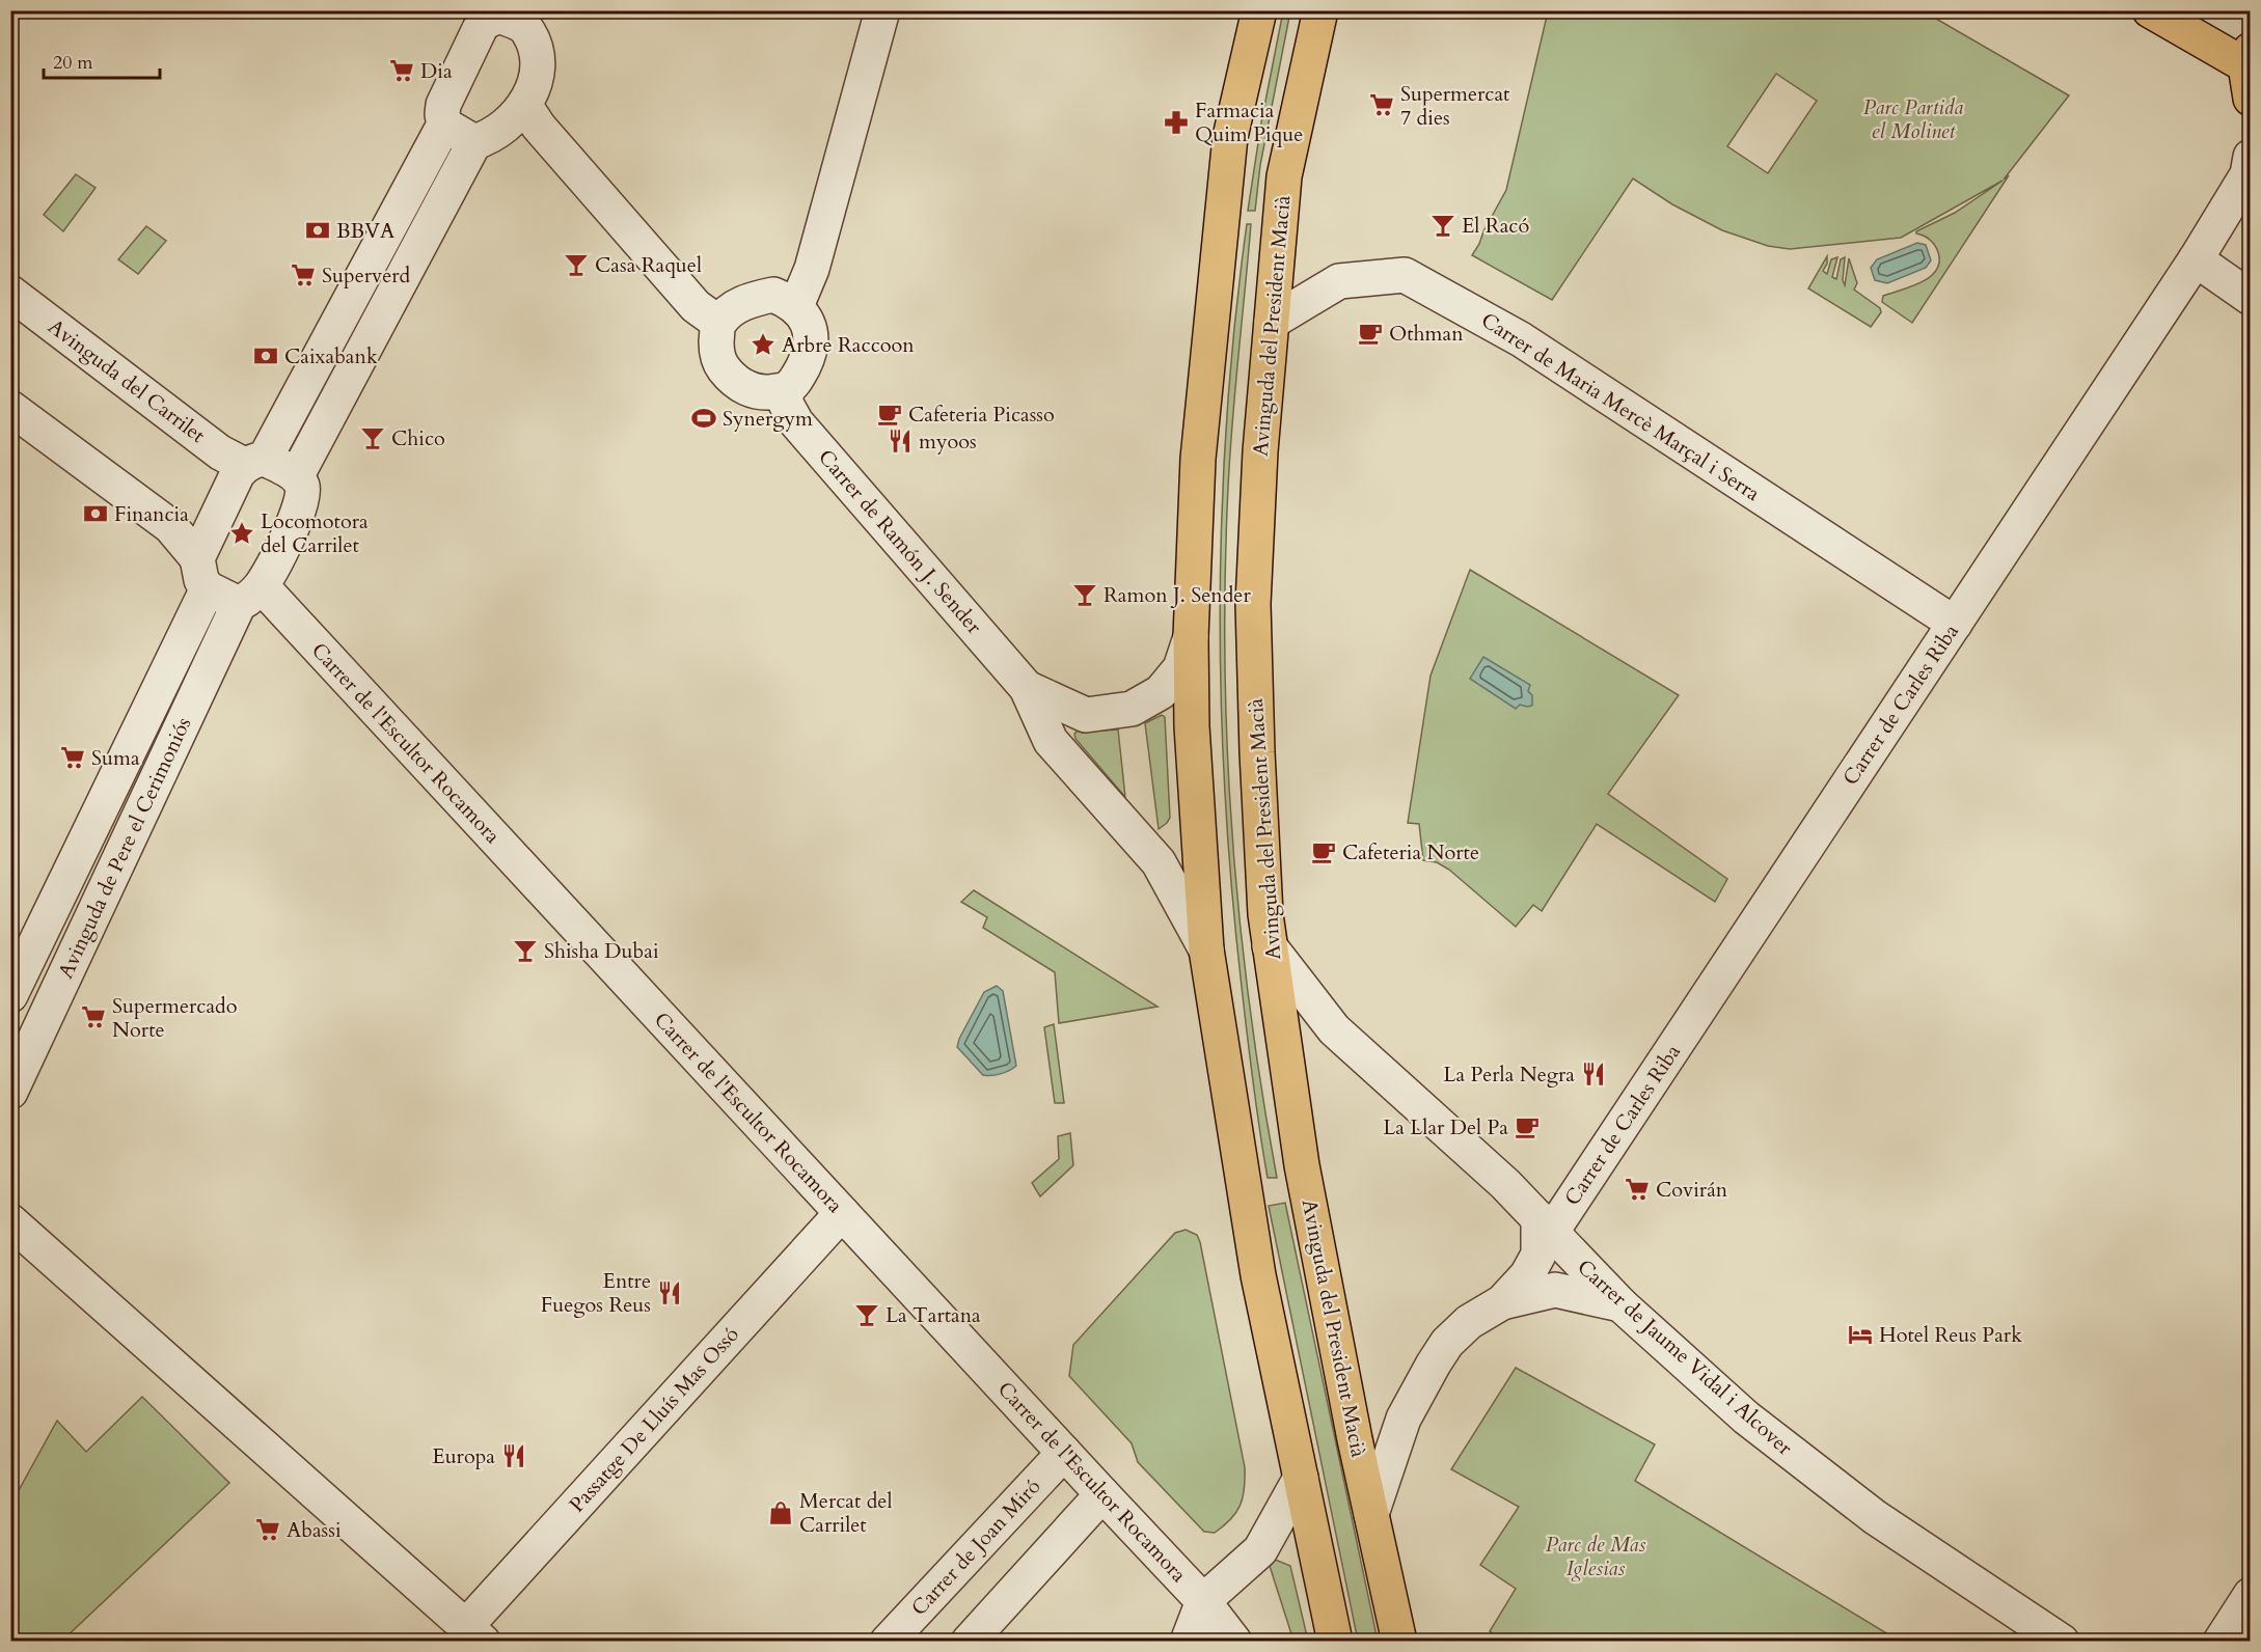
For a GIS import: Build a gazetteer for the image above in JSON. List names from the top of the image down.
{
  "streets": {
    "main road": ["Avinguda del President Macià"],
    "street": [
      "Avinguda del Carrilet",
      "Carrer de Maria Mercè Marçal i Serra",
      "Carrer de Ramón J. Sender",
      "Carrer de Carles Riba",
      "Carrer de l'Escultor Rocamora",
      "Avinguda de Pere el Cerimoniós",
      "Carrer de Jaume Vidal i Alcover",
      "Passatge De Lluís Mas Ossó",
      "Carrer de Joan Miró"
    ]
  },
  "crossings": [
    ["Avinguda del President Macià", "Carrer de Maria Mercè Marçal i Serra"],
    ["Avinguda del President Macià", "Carrer de Jaume Vidal i Alcover"],
    ["Avinguda del Carrilet", "Avinguda de Pere el Cerimoniós"],
    ["Carrer de Maria Mercè Marçal i Serra", "Carrer de Carles Riba"],
    ["Carrer de Carles Riba", "Carrer de Jaume Vidal i Alcover"],
    ["Carrer de l'Escultor Rocamora", "Avinguda de Pere el Cerimoniós"],
    ["Carrer de l'Escultor Rocamora", "Passatge De Lluís Mas Ossó"],
    ["Carrer de l'Escultor Rocamora", "Carrer de Joan Miró"]
  ],
  "parks": ["Parc Partida el Molinet", "Parc de Mas Iglesias"],
  "places": {
    "supermarket": [
      "Dia",
      "Supermercat 7 dies",
      "Superverd",
      "Suma",
      "Supermercado Norte",
      "Covirán",
      "Abassi"
    ],
    "pharmacy": ["Farmacia Quim Pique"],
    "bar": [
      "El Racó",
      "Casa Raquel",
      "Chico",
      "Ramon J. Sender",
      "Shisha Dubai",
      "La Tartana"
    ],
    "bank": ["BBVA", "Caixabank", "Financia"],
    "cafe": [
      "Othman",
      "Cafeteria Picasso",
      "Cafeteria Norte",
      "La Llar Del Pa"
    ],
    "place": ["Arbre Raccoon", "Locomotora del Carrilet"],
    "sports": ["Synergym"],
    "restaurant": [
      "myoos",
      "La Perla Negra",
      "Entre Fuegos Reus",
      "Europa"
    ],
    "hotel": ["Hotel Reus Park"],
    "shop": ["Mercat del Carrilet"]
  },
  "scale_bar": "20 m"
}
